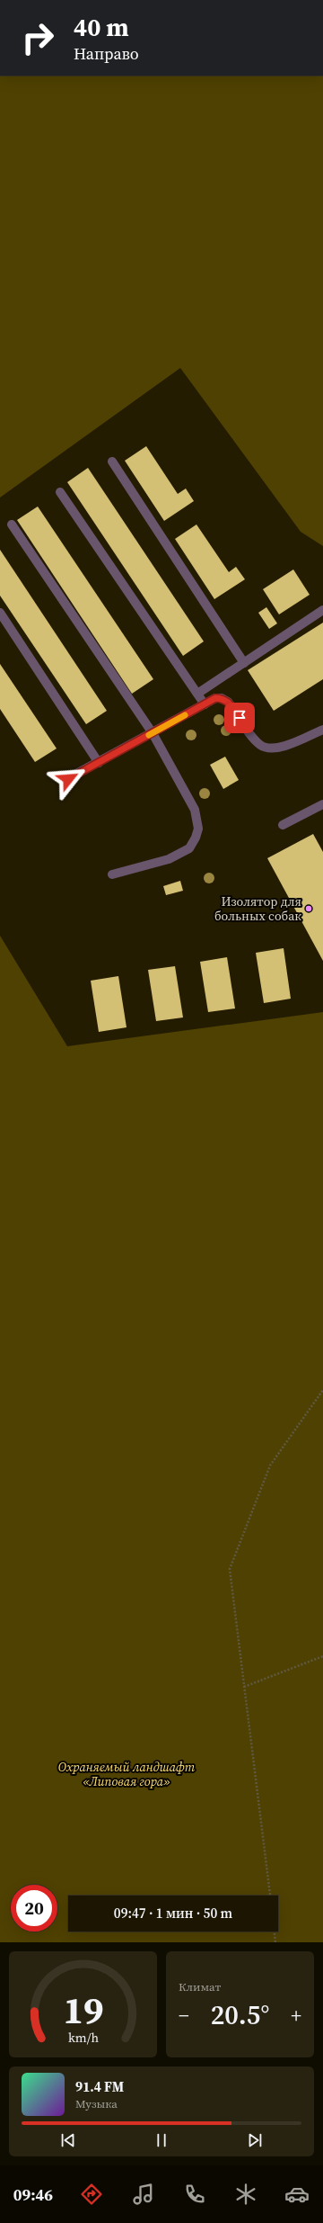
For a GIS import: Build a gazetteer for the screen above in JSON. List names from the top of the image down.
{
  "parks": ["Охраняемый ландшафт «Липовая гора»"],
  "places": ["Изолятор для больных собак"],
  "page": {
    "turn": ["40 m", "Направо"],
    "limit": "20",
    "trip": "09:47 · 1 мин · 50 m",
    "tile": "Климат",
    "heat": ["−", "20.5°", "+"],
    "song": ["91.4 FM", "Музыка"],
    "tabs": "09:46",
    "gauge": ["19", "km/h"]
  }
}
